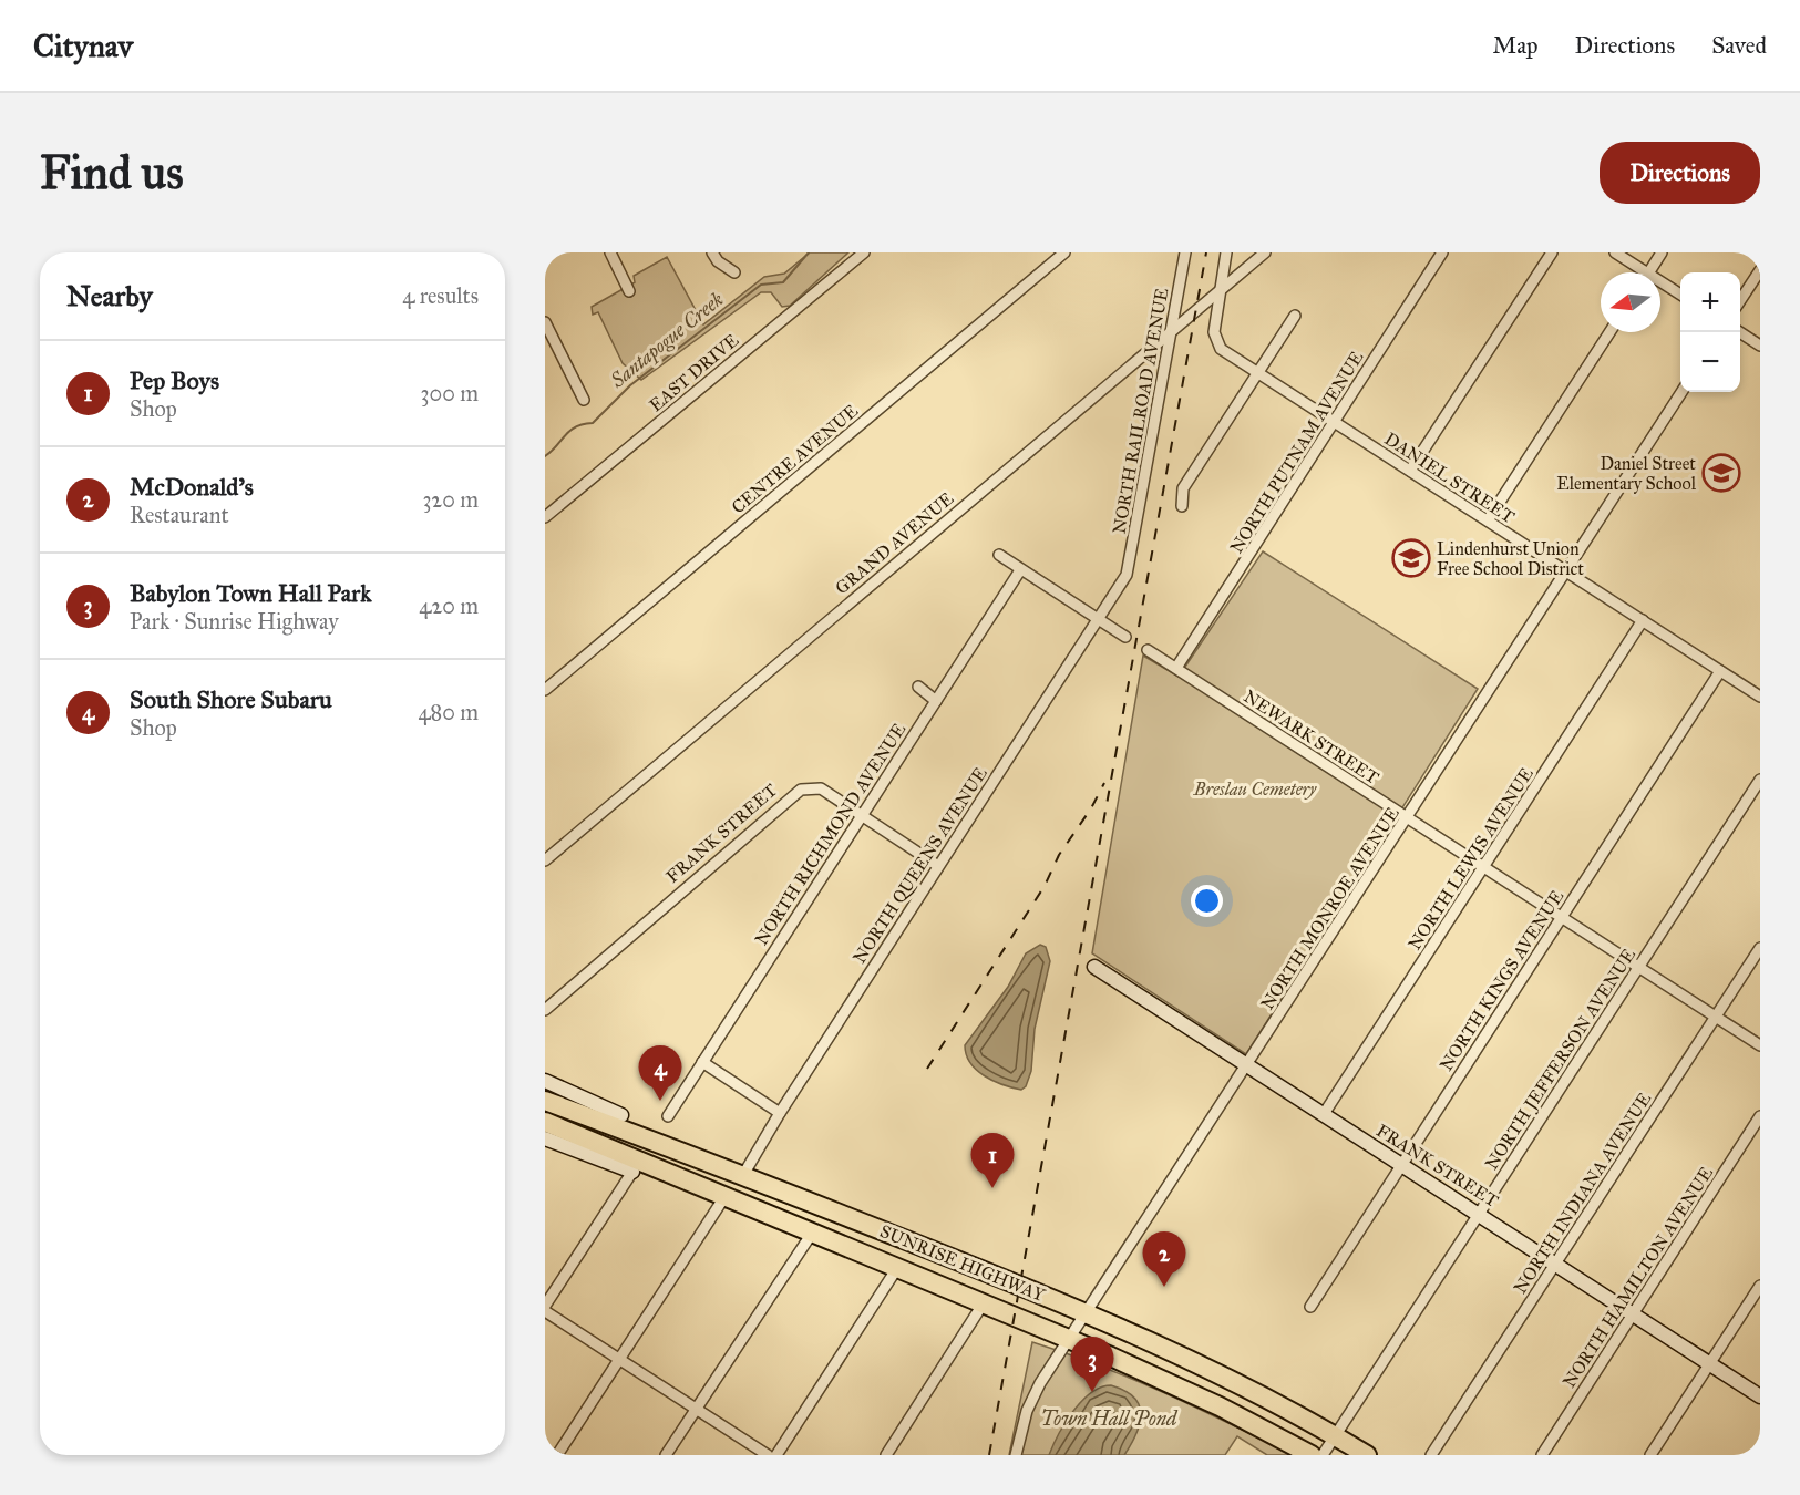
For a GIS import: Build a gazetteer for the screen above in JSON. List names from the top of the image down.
{
  "streets": {
    "highway": ["SUNRISE HIGHWAY"],
    "street": [
      "EAST DRIVE",
      "NORTH RAILROAD AVENUE",
      "NORTH PUTNAM AVENUE",
      "CENTRE AVENUE",
      "DANIEL STREET",
      "GRAND AVENUE",
      "NEWARK STREET",
      "FRANK STREET",
      "NORTH RICHMOND AVENUE",
      "NORTH LEWIS AVENUE",
      "NORTH QUEENS AVENUE",
      "NORTH MONROE AVENUE",
      "NORTH KINGS AVENUE",
      "NORTH JEFFERSON AVENUE",
      "NORTH INDIANA AVENUE",
      "NORTH HAMILTON AVENUE"
    ]
  },
  "crossings": [
    ["NORTH RAILROAD AVENUE", "GRAND AVENUE"],
    ["NORTH RAILROAD AVENUE", "NORTH QUEENS AVENUE"],
    ["NORTH PUTNAM AVENUE", "DANIEL STREET"],
    ["NORTH PUTNAM AVENUE", "NEWARK STREET"],
    ["DANIEL STREET", "GRAND AVENUE"],
    ["DANIEL STREET", "NORTH LEWIS AVENUE"],
    ["DANIEL STREET", "NORTH MONROE AVENUE"],
    ["DANIEL STREET", "NORTH KINGS AVENUE"],
    ["NEWARK STREET", "NORTH LEWIS AVENUE"],
    ["NEWARK STREET", "NORTH MONROE AVENUE"],
    ["NEWARK STREET", "NORTH KINGS AVENUE"],
    ["NEWARK STREET", "NORTH JEFFERSON AVENUE"],
    ["NEWARK STREET", "NORTH INDIANA AVENUE"],
    ["FRANK STREET", "NORTH RICHMOND AVENUE"],
    ["FRANK STREET", "NORTH LEWIS AVENUE"],
    ["FRANK STREET", "NORTH QUEENS AVENUE"],
    ["FRANK STREET", "NORTH MONROE AVENUE"],
    ["FRANK STREET", "NORTH KINGS AVENUE"],
    ["FRANK STREET", "NORTH JEFFERSON AVENUE"],
    ["FRANK STREET", "NORTH INDIANA AVENUE"],
    ["FRANK STREET", "NORTH HAMILTON AVENUE"],
    ["NORTH QUEENS AVENUE", "SUNRISE HIGHWAY"],
    ["NORTH MONROE AVENUE", "SUNRISE HIGHWAY"],
    ["NORTH JEFFERSON AVENUE", "SUNRISE HIGHWAY"]
  ],
  "water": ["Santapogue Creek", "Town Hall Pond"],
  "parks": ["Breslau Cemetery"],
  "places": {
    "school or university": ["Daniel Street Elementary School", "Lindenhurst Union Free School District"]
  },
  "north": "left",
  "page": {
    "header": "Citynav",
    "nav": ["Map", "Directions", "Saved"],
    "buttons": "Directions",
    "title": "Find us",
    "heading": ["Nearby", "4 results"],
    "map_buttons": ["+", "−"],
    "list": [
      {
        "mark": "1",
        "name": "Pep Boys",
        "note": "Shop",
        "value": "300 m"
      },
      {
        "mark": "2",
        "name": "McDonald's",
        "note": "Restaurant",
        "value": "320 m"
      },
      {
        "mark": "3",
        "name": "Babylon Town Hall Park",
        "note": "Park · Sunrise Highway",
        "value": "420 m"
      },
      {
        "mark": "4",
        "name": "South Shore Subaru",
        "note": "Shop",
        "value": "480 m"
      }
    ],
    "pins": [
      "4",
      "1",
      "2",
      "3"
    ]
  }
}
